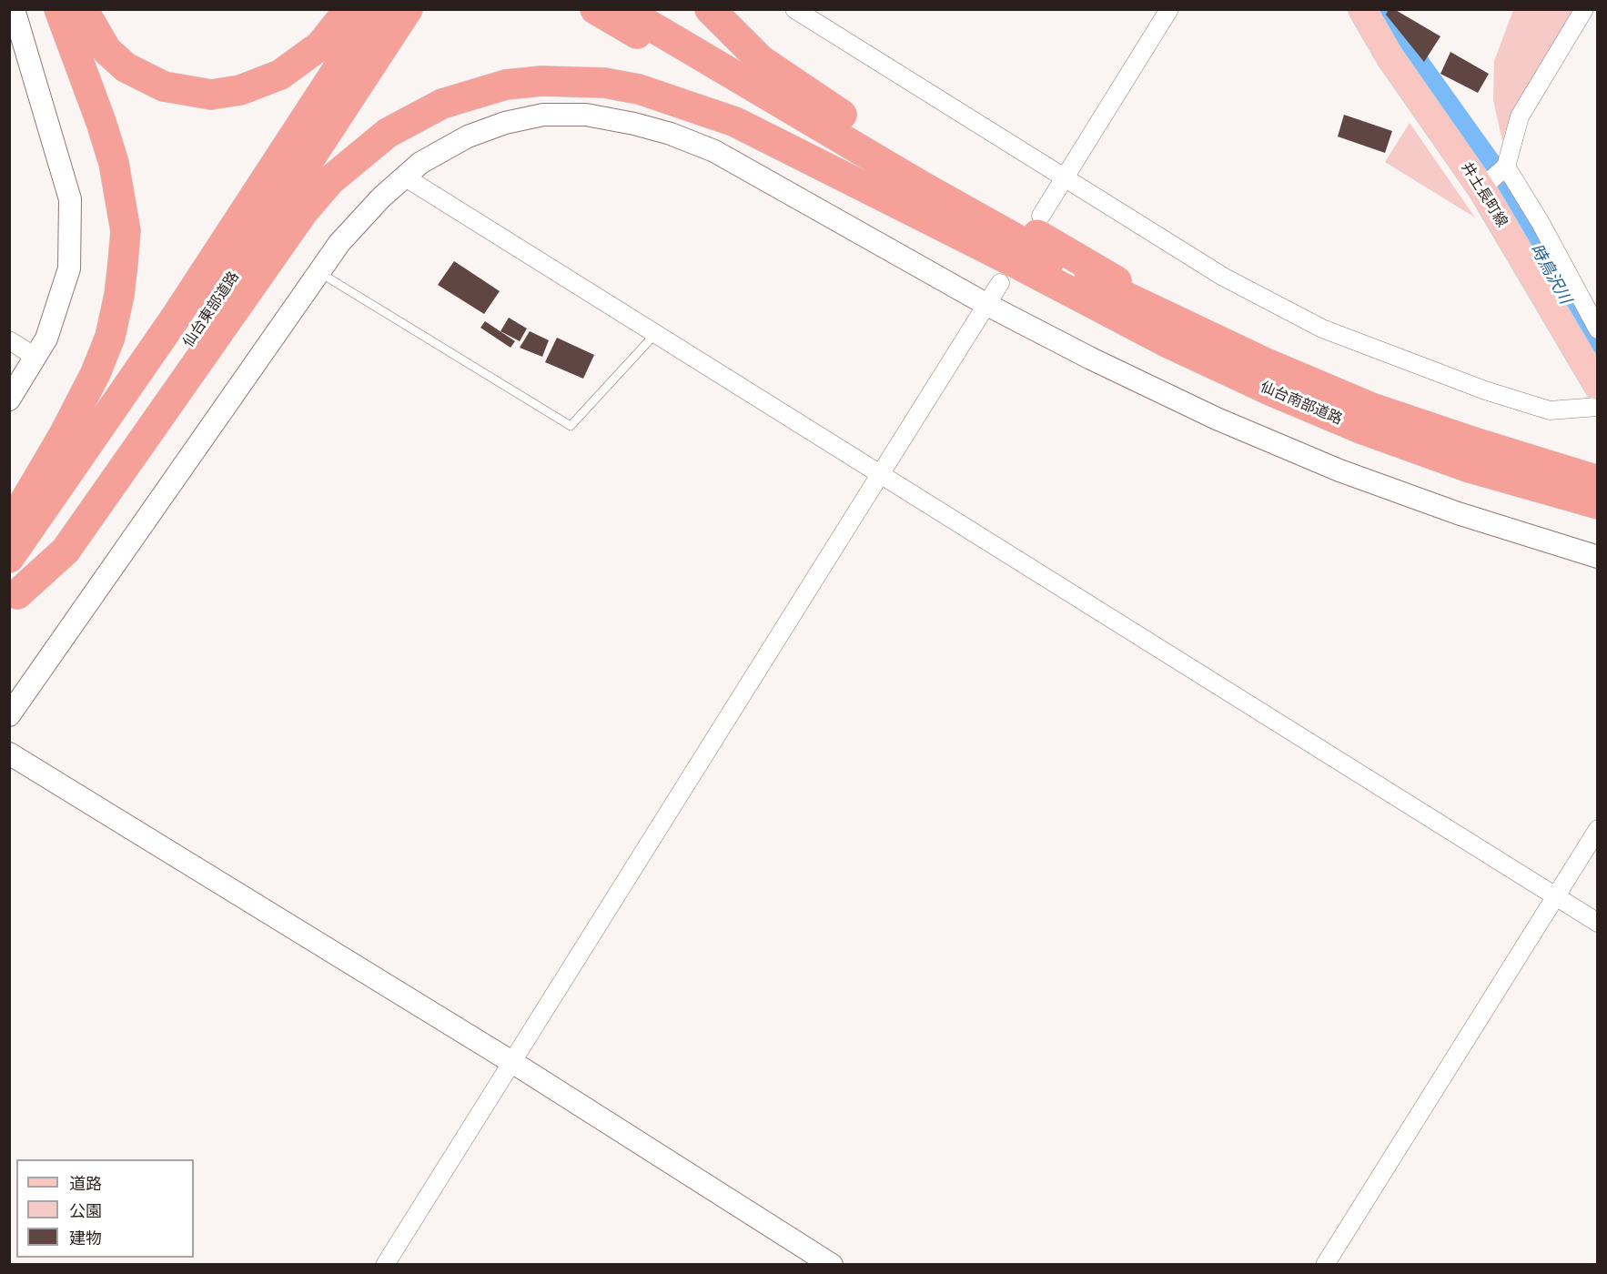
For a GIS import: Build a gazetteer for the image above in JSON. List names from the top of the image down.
{
  "streets": {
    "highway": ["仙台東部道路", "仙台南部道路"],
    "main road": ["井土長町線"]
  },
  "water": ["時鳥沢川"],
  "legend": ["道路", "公園", "建物"]
}
